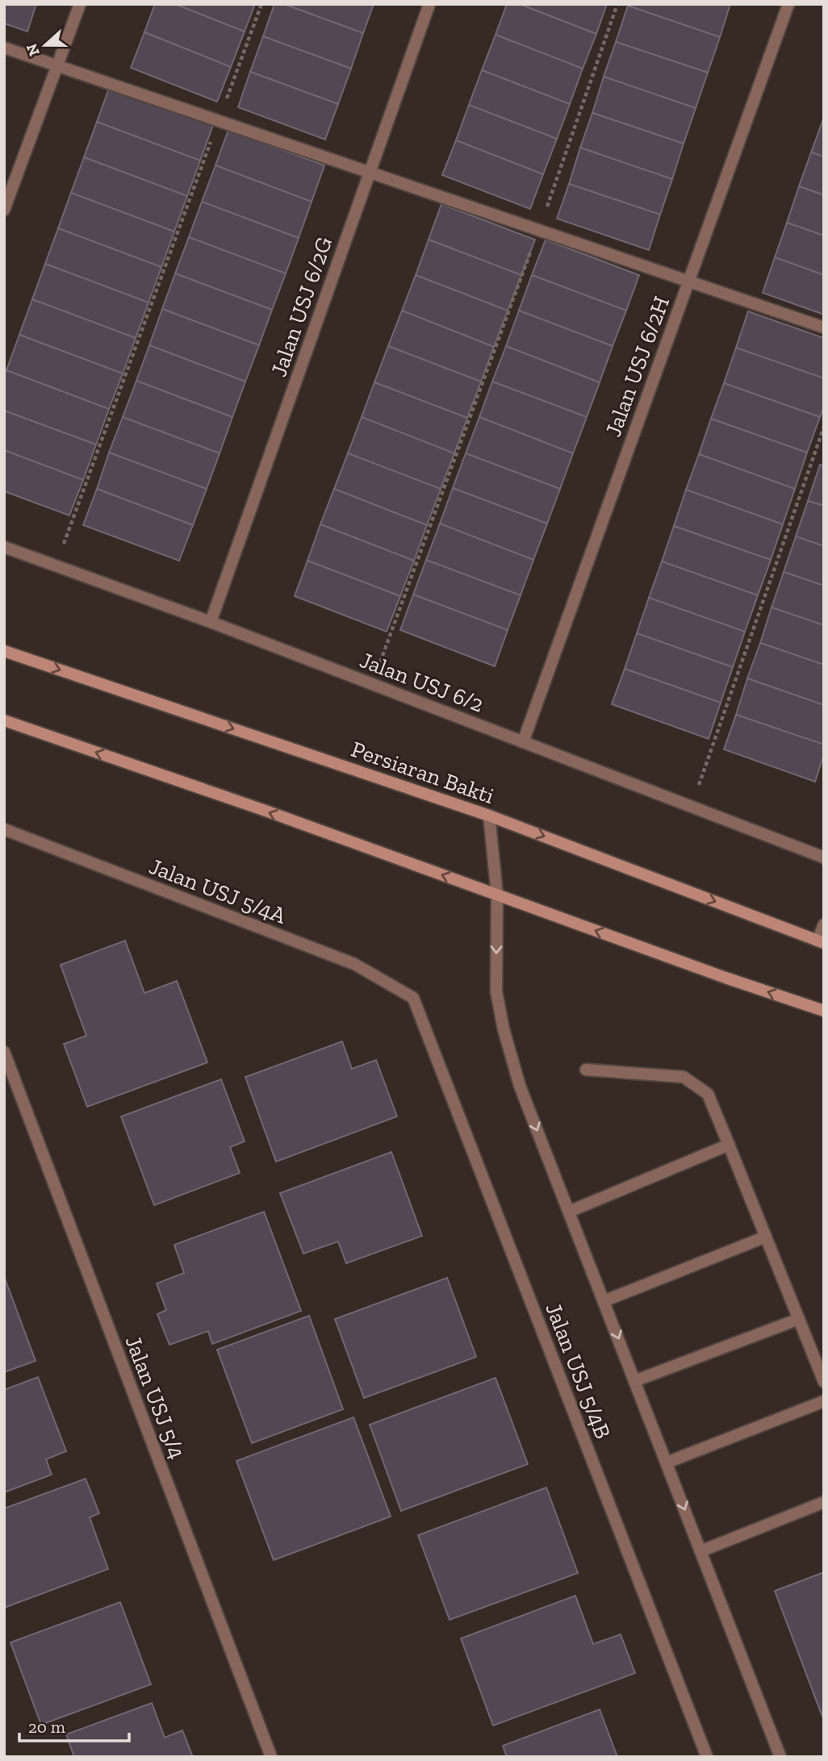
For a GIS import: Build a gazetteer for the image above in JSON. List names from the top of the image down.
{
  "streets": {
    "street": [
      "Jalan USJ 6/2G",
      "Jalan USJ 6/2H",
      "Jalan USJ 6/2",
      "Persiaran Bakti",
      "Jalan USJ 5/4A",
      "Jalan USJ 5/4B",
      "Jalan USJ 5/4"
    ]
  },
  "crossings": [
    ["Jalan USJ 6/2G", "Jalan USJ 6/2"],
    ["Jalan USJ 6/2H", "Jalan USJ 6/2"],
    ["Jalan USJ 5/4A", "Jalan USJ 5/4B"]
  ],
  "scale_bar": "20 m",
  "north": "left"
}
